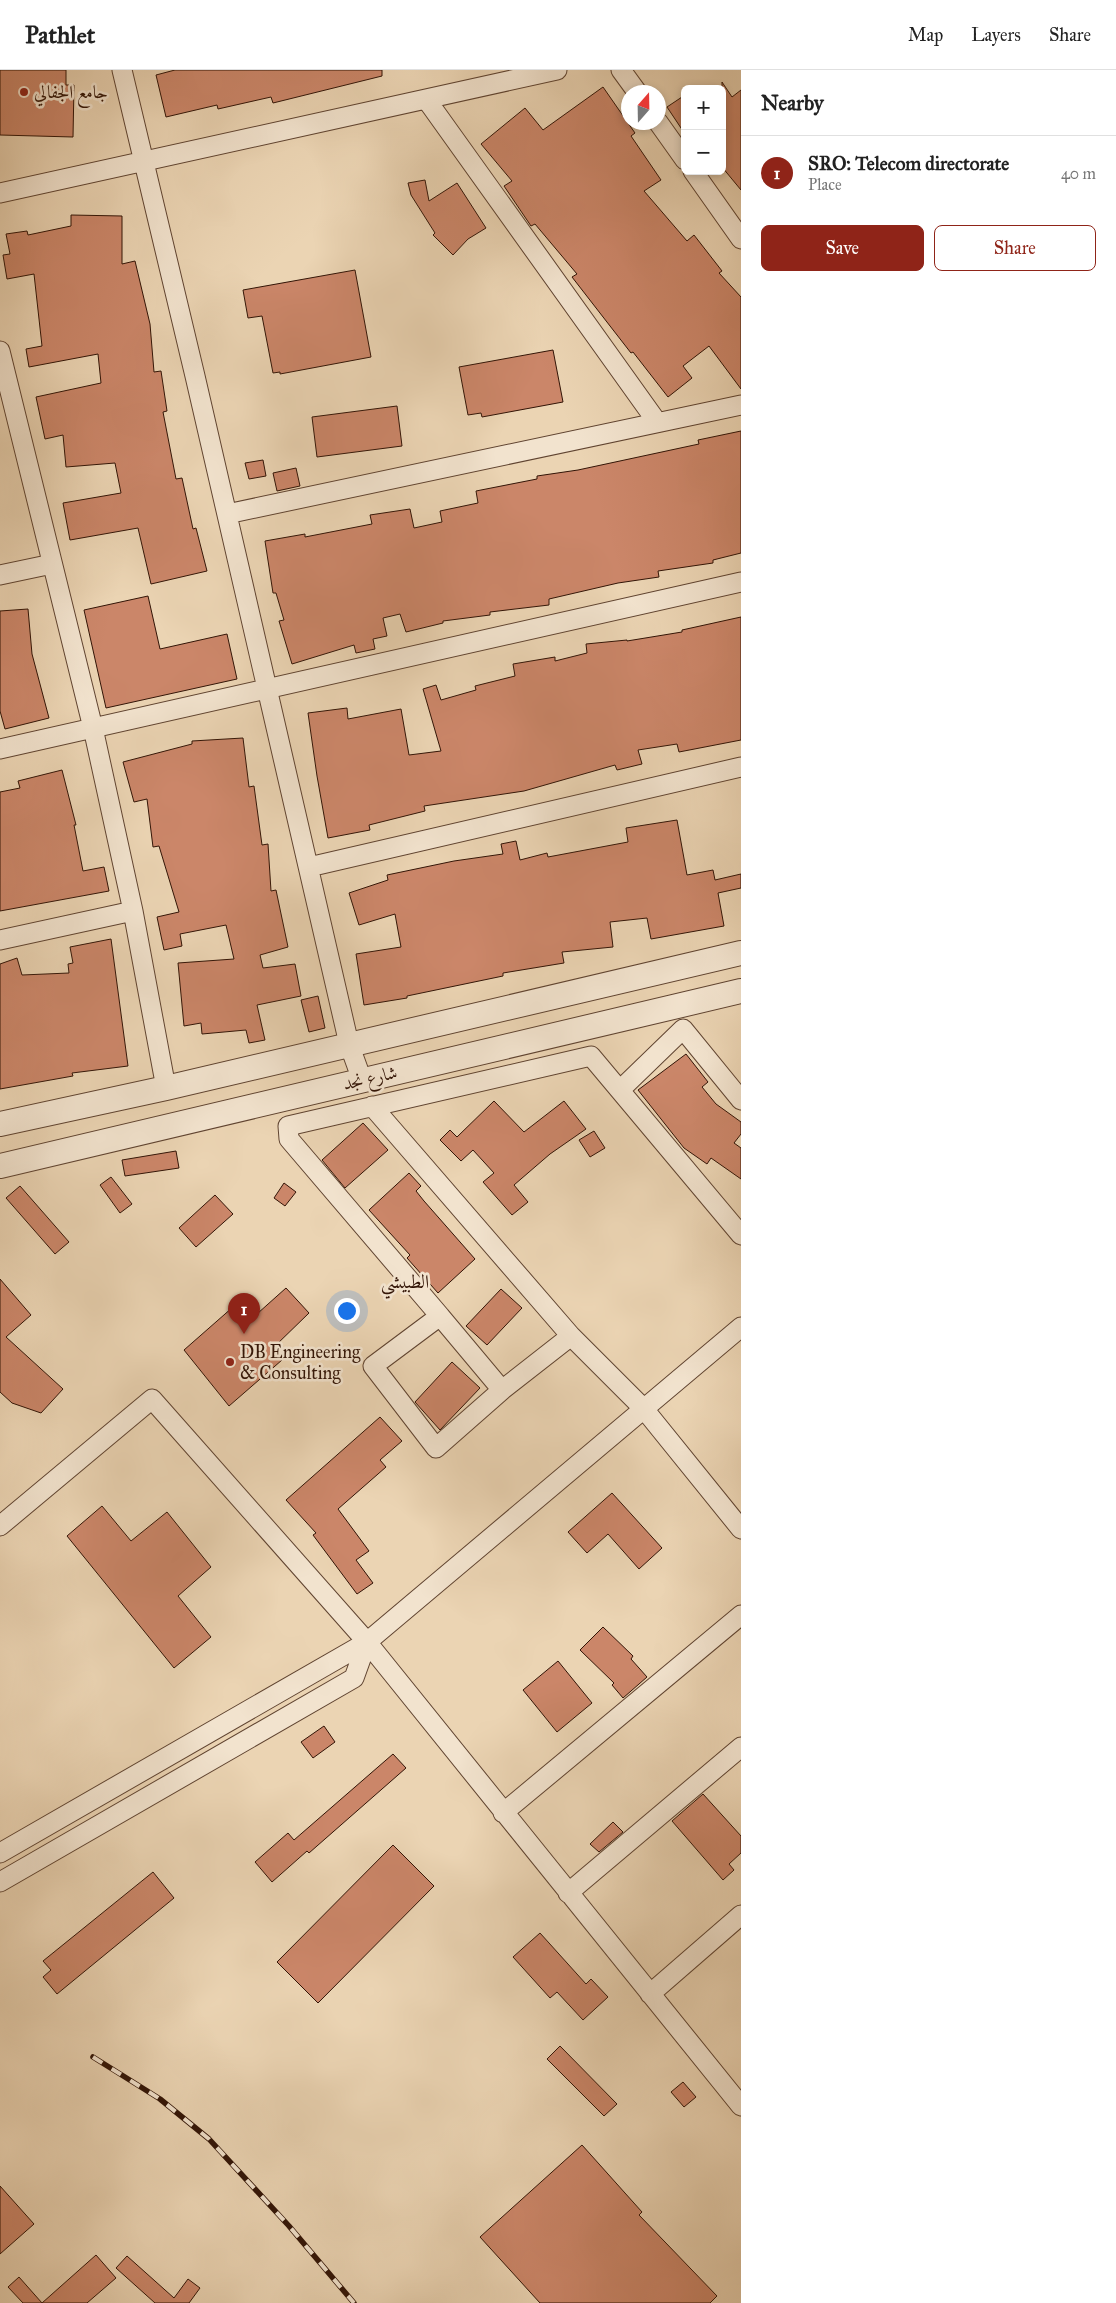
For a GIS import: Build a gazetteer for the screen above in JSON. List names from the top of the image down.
{
  "streets": {
    "street": ["شارع نجد"]
  },
  "districts": ["الطبيشي"],
  "places": ["جامع الجفالي", "DB Engineering & Consulting"],
  "north": "top",
  "page": {
    "header": "Pathlet",
    "nav": ["Map", "Layers", "Share"],
    "heading": "Nearby",
    "map_buttons": ["+", "−"],
    "list": [
      {
        "mark": "1",
        "name": "SRO: Telecom directorate",
        "note": "Place",
        "value": "40 m"
      }
    ],
    "buttons": ["Save", "Share"],
    "pins": "1"
  }
}
